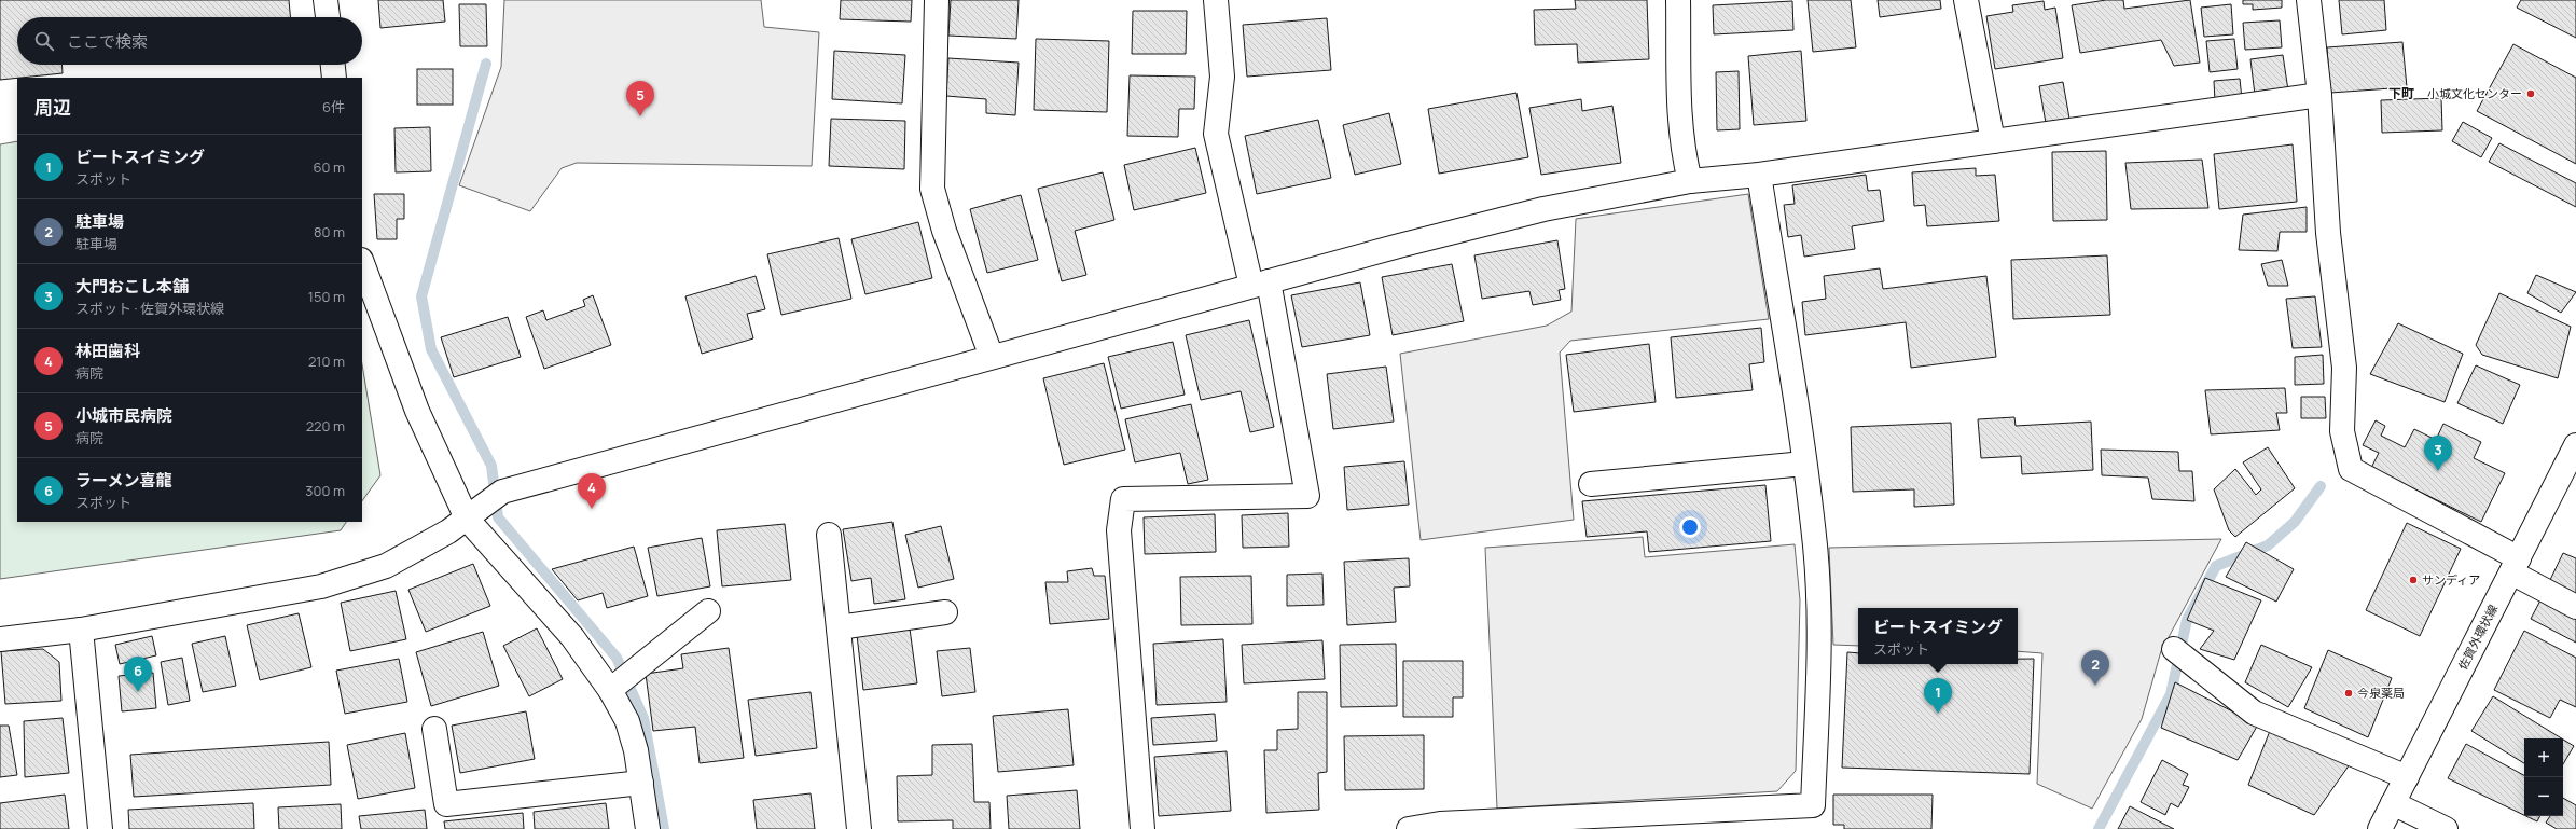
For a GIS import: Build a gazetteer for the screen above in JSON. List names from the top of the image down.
{
  "streets": {
    "street": ["佐賀外環状線"]
  },
  "districts": ["下町"],
  "places": ["小城文化センター", "サンディア", "今泉薬局"],
  "page": {
    "search": "ここで検索",
    "heading": ["周辺", "6件"],
    "pins": [
      "5",
      "3",
      "4",
      "2",
      "6",
      "1"
    ],
    "list": [
      {
        "mark": "1",
        "name": "ビートスイミング",
        "note": "スポット",
        "value": "60 m"
      },
      {
        "mark": "2",
        "name": "駐車場",
        "note": "駐車場",
        "value": "80 m"
      },
      {
        "mark": "3",
        "name": "大門おこし本舗",
        "note": "スポット · 佐賀外環状線",
        "value": "150 m"
      },
      {
        "mark": "4",
        "name": "林田歯科",
        "note": "病院",
        "value": "210 m"
      },
      {
        "mark": "5",
        "name": "小城市民病院",
        "note": "病院",
        "value": "220 m"
      },
      {
        "mark": "6",
        "name": "ラーメン喜龍",
        "note": "スポット",
        "value": "300 m"
      }
    ],
    "popup": ["ビートスイミング", "スポット"],
    "map_buttons": ["+", "−"]
  }
}
